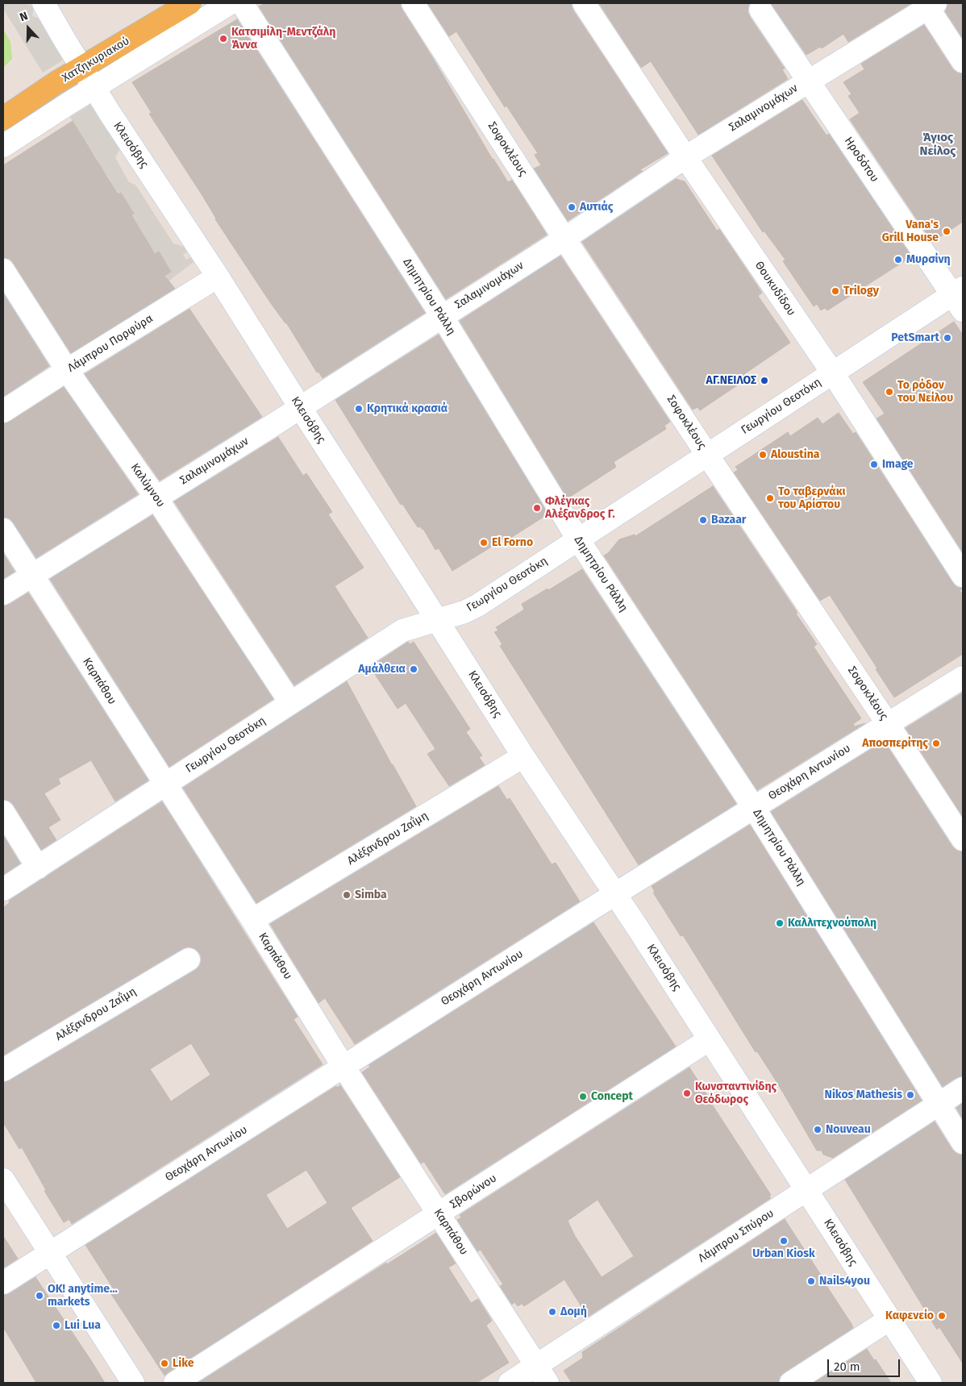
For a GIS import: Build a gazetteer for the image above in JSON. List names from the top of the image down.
{
  "streets": {
    "main road": ["Χατζηκυριακού"],
    "street": [
      "Σαλαμινομάχων",
      "Κλεισόβης",
      "Σοφοκλέους",
      "Ηροδότου",
      "Θουκυδίδου",
      "Δημητρίου Ράλλη",
      "Λάμπρου Πορφύρα",
      "Γεωργίου Θεοτόκη",
      "Καλύμνου",
      "Καρπάθου",
      "Θεοχάρη Αντωνίου",
      "Αλέξανδρου Ζαΐμη",
      "Σβορώνου",
      "Λάμπρου Σπύρου"
    ]
  },
  "crossings": [
    ["Χατζηκυριακού", "Κλεισόβης"],
    ["Σαλαμινομάχων", "Κλεισόβης"],
    ["Σαλαμινομάχων", "Σοφοκλέους"],
    ["Σαλαμινομάχων", "Ηροδότου"],
    ["Σαλαμινομάχων", "Θουκυδίδου"],
    ["Σαλαμινομάχων", "Δημητρίου Ράλλη"],
    ["Σαλαμινομάχων", "Καλύμνου"],
    ["Σαλαμινομάχων", "Καρπάθου"],
    ["Κλεισόβης", "Λάμπρου Πορφύρα"],
    ["Κλεισόβης", "Γεωργίου Θεοτόκη"],
    ["Κλεισόβης", "Θεοχάρη Αντωνίου"],
    ["Κλεισόβης", "Αλέξανδρου Ζαΐμη"],
    ["Κλεισόβης", "Σβορώνου"],
    ["Κλεισόβης", "Λάμπρου Σπύρου"],
    ["Σοφοκλέους", "Γεωργίου Θεοτόκη"],
    ["Σοφοκλέους", "Θεοχάρη Αντωνίου"],
    ["Ηροδότου", "Γεωργίου Θεοτόκη"],
    ["Θουκυδίδου", "Γεωργίου Θεοτόκη"],
    ["Δημητρίου Ράλλη", "Γεωργίου Θεοτόκη"],
    ["Δημητρίου Ράλλη", "Θεοχάρη Αντωνίου"],
    ["Δημητρίου Ράλλη", "Λάμπρου Σπύρου"],
    ["Λάμπρου Πορφύρα", "Καλύμνου"],
    ["Γεωργίου Θεοτόκη", "Καλύμνου"],
    ["Γεωργίου Θεοτόκη", "Καρπάθου"],
    ["Καρπάθου", "Θεοχάρη Αντωνίου"],
    ["Καρπάθου", "Αλέξανδρου Ζαΐμη"],
    ["Καρπάθου", "Σβορώνου"],
    ["Καρπάθου", "Λάμπρου Σπύρου"]
  ],
  "districts": ["Άγιος Νείλος"],
  "places": [
    "Κατσιμίλη-Μεντζάλη Άννα",
    "Αυτιάς",
    "Vana's Grill House",
    "Μυρσίνη",
    "Trilogy",
    "PetSmart",
    "ΑΓ.ΝΕΙΛΟΣ",
    "Το ρόδον του Νείλου",
    "Κρητικά κρασιά",
    "Aloustina",
    "Image",
    "Το ταβερνάκι του Αρίστου",
    "Φλέγκας Αλέξανδρος Γ.",
    "Bazaar",
    "El Forno",
    "Αμάλθεια",
    "Αποσπερίτης",
    "Simba",
    "Καλλιτεχνούπολη",
    "Κωνσταντινίδης Θεόδωρος",
    "Nikos Mathesis",
    "Concept",
    "Nouveau",
    "Urban Kiosk",
    "Nails4you",
    "OK! anytime... markets",
    "Δομή",
    "Καφενείο",
    "Lui Lua",
    "Like"
  ],
  "scale_bar": "20 m",
  "north": "top"
}
